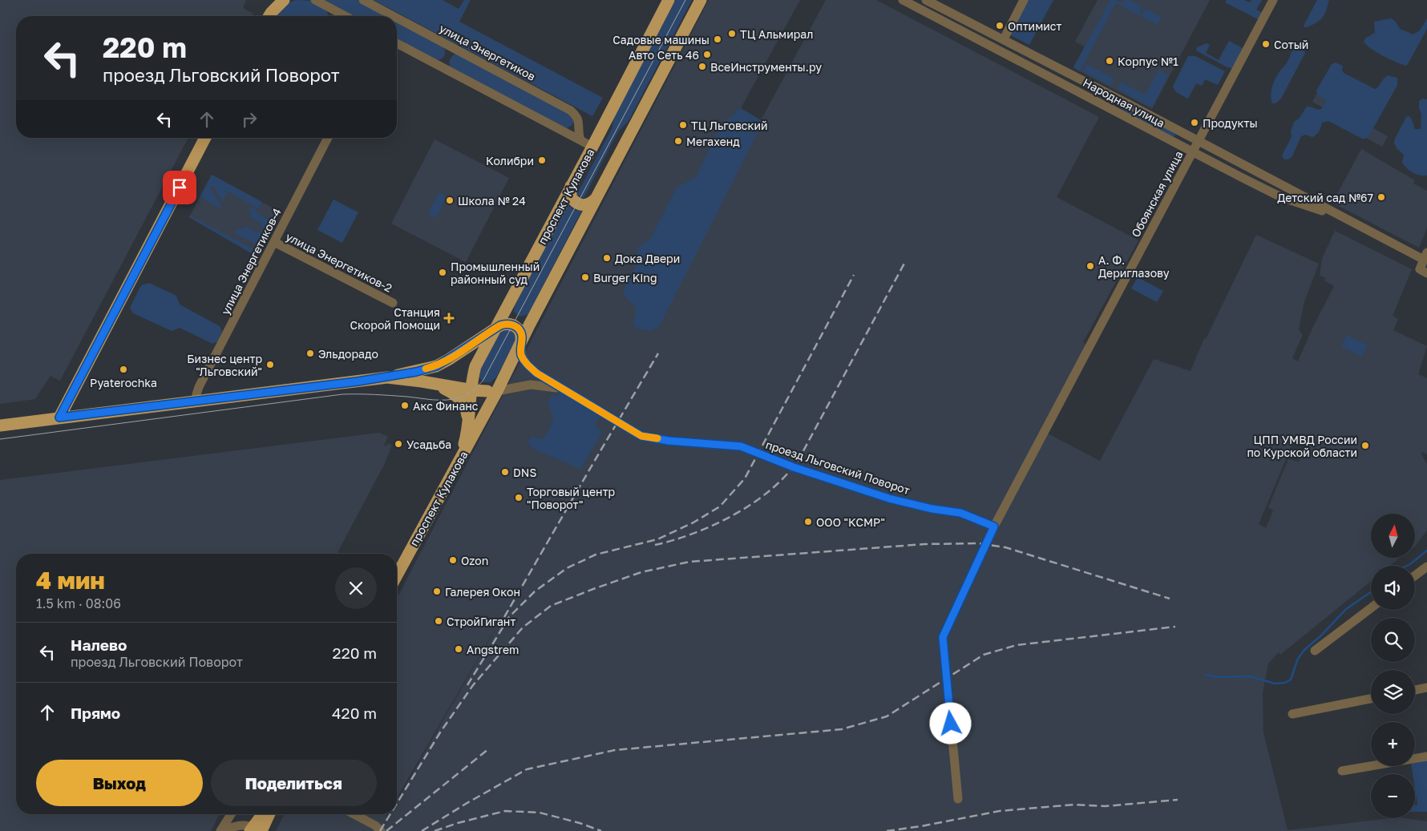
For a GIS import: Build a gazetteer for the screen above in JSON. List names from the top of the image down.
{
  "streets": {
    "main road": ["проспект Кулакова"],
    "street": [
      "улица Энергетиков",
      "Народная улица",
      "Обоянская улица",
      "улица Энергетиков-4",
      "улица Энергетиков-2",
      "проезд Льговский Поворот"
    ]
  },
  "crossings": [
    ["Народная улица", "Обоянская улица"],
    ["Обоянская улица", "проезд Льговский Поворот"],
    ["улица Энергетиков-4", "улица Энергетиков-2"]
  ],
  "places": {
    "other": [
      "Оптимист",
      "ТЦ Альмирал",
      "Садовые машины",
      "Сотый",
      "Авто Сеть 46",
      "Корпус №1",
      "ВсеИнструменты.ру",
      "Продукты",
      "ТЦ Льговский",
      "Мегахенд",
      "Колибри",
      "Детский сад №67",
      "Школа № 24",
      "Дока Двери",
      "А. Ф. Дериглазову",
      "Промышленный районный суд",
      "Burger King",
      "Эльдорадо",
      "Бизнес центр \"Льговский\"",
      "Pyaterochka",
      "Акс Финанс",
      "Усадьба",
      "ЦПП УМВД России по Курской области",
      "DNS",
      "Торговый центр \"Поворот\"",
      "ООО \"КСМР\"",
      "Ozon",
      "Галерея Окон",
      "СтройГигант",
      "Angstrem"
    ],
    "health": ["Станция Скорой Помощи"]
  },
  "north": "top",
  "page": {
    "turn": ["220 m", "проезд Льговский Поворот"],
    "map_buttons": ["+", "−"],
    "heading": ["4 мин", "1.5 km · 08:06"],
    "list": [
      {
        "name": "Налево",
        "note": "проезд Льговский Поворот",
        "value": "220 m"
      },
      {
        "name": "Прямо",
        "value": "420 m"
      }
    ],
    "buttons": ["Выход", "Поделиться"]
  }
}
